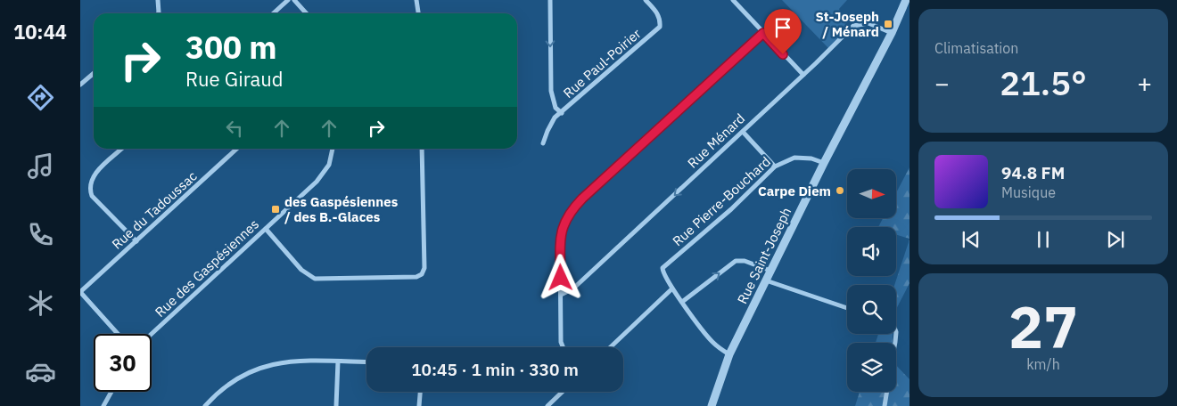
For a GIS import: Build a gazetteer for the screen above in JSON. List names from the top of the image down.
{
  "streets": {
    "street": [
      "Rue Paul-Poirier",
      "Rue Ménard",
      "Rue Pierre-Bouchard",
      "Rue du Tadoussac",
      "Rue Saint-Joseph",
      "Rue des Gaspésiennes"
    ]
  },
  "crossings": [
    ["Rue Ménard", "Rue Saint-Joseph"],
    ["Rue Pierre-Bouchard", "Rue Saint-Joseph"]
  ],
  "one_way": ["Rue Ménard"],
  "places": {
    "transit": ["St-Joseph / Ménard", "des Gaspésiennes / des B.-Glaces"],
    "other": ["Carpe Diem"]
  },
  "north": "right",
  "page": {
    "tabs": "10:44",
    "tile": [
      "Climatisation",
      ["27", "km/h"]
    ],
    "turn": ["300 m", "Rue Giraud"],
    "heat": ["−", "21.5°", "+"],
    "song": ["94.8 FM", "Musique"],
    "limit": "30",
    "trip": "10:45 · 1 min · 330 m"
  }
}
